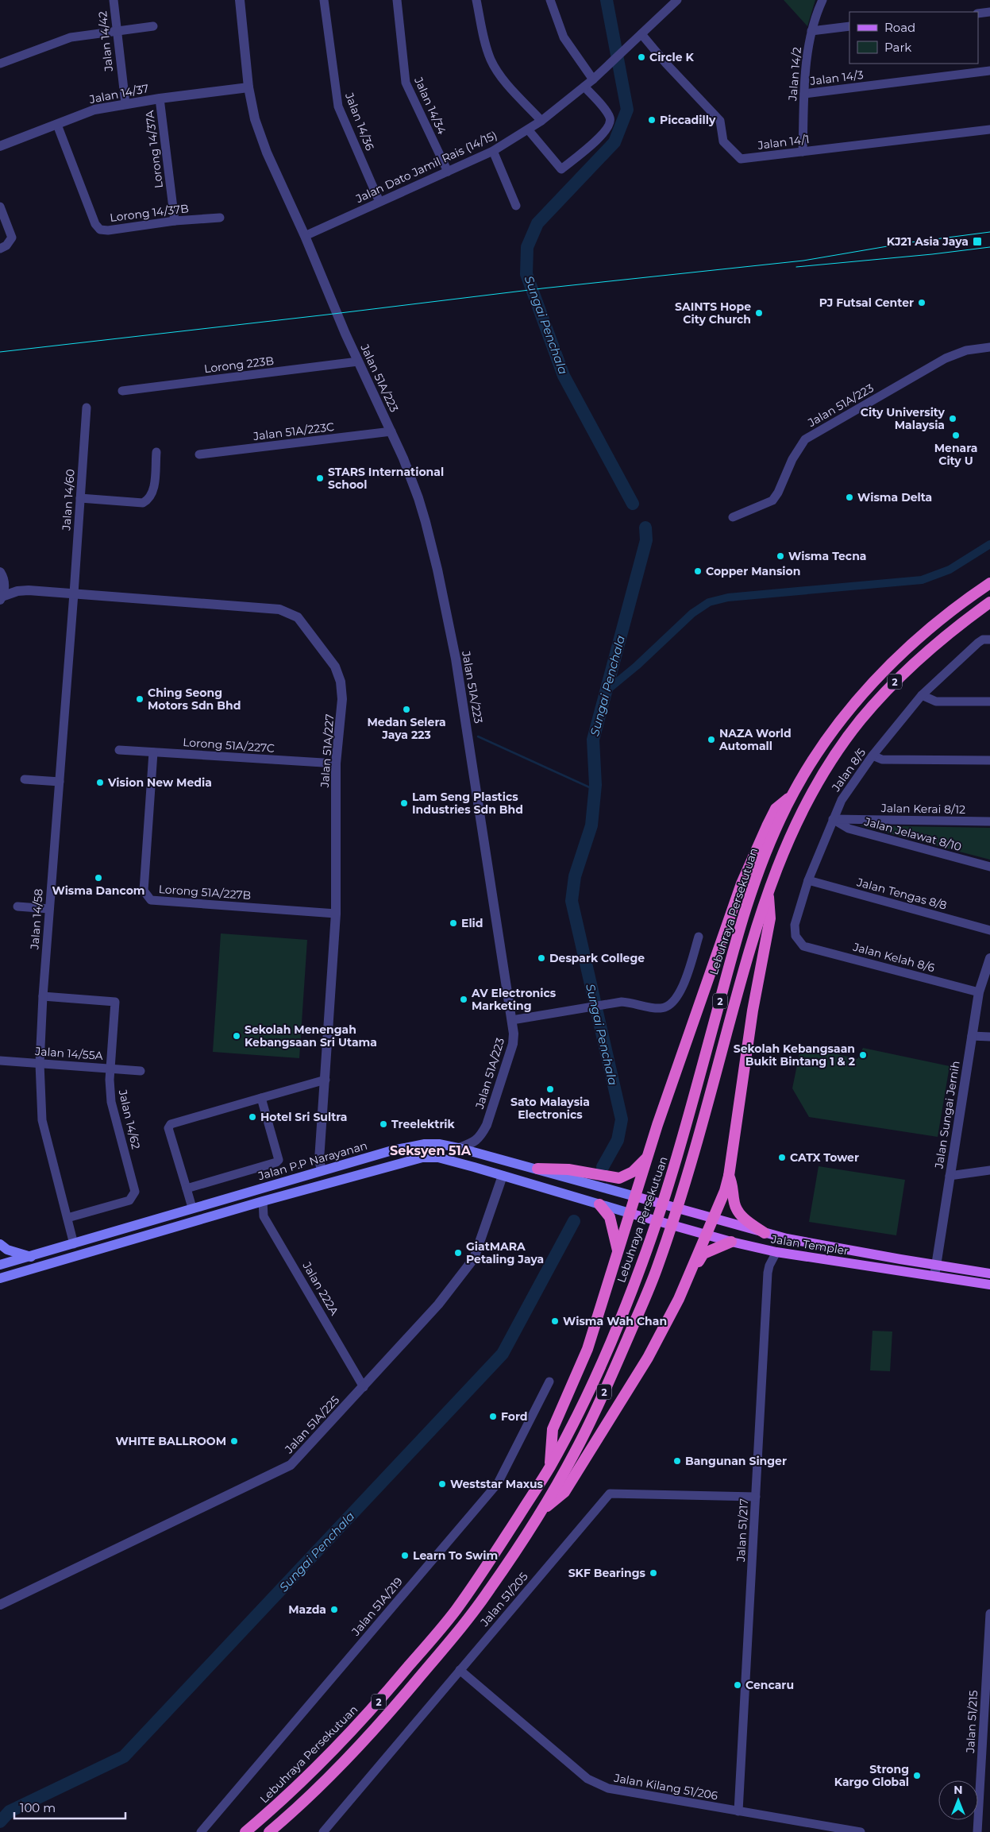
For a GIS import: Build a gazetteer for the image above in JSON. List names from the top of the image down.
{
  "streets": {
    "highway": ["2", "Lebuhraya Persekutuan"],
    "main road": ["Jalan P.P Narayanan", "Jalan Templer"],
    "street": [
      "Jalan 14/42",
      "Jalan 14/2",
      "Jalan 14/3",
      "Jalan 14/37",
      "Jalan 14/34",
      "Jalan 14/36",
      "Jalan 14/1",
      "Lorong 14/37A",
      "Jalan Dato Jamil Rais (14/15)",
      "Lorong 14/37B",
      "Lorong 223B",
      "Jalan 51A/223",
      "Jalan 51A/223C",
      "Jalan 14/60",
      "Lorong 51A/227C",
      "Jalan 51A/227",
      "Jalan 8/5",
      "Jalan Kerai 8/12",
      "Jalan Jelawat 8/10",
      "Lorong 51A/227B",
      "Jalan Tengas 8/8",
      "Jalan 14/58",
      "Jalan Kelah 8/6",
      "Jalan 14/55A",
      "Jalan Sungai Jernih",
      "Jalan 14/62",
      "Jalan 222A",
      "Jalan 51A/225",
      "Jalan 51/217",
      "Jalan 51/205",
      "Jalan 51A/219",
      "Jalan 51/215",
      "Jalan Kilang 51/206"
    ]
  },
  "crossings": [
    ["Jalan 14/42", "Jalan 14/37"],
    ["Jalan 14/2", "Jalan 14/3"],
    ["Jalan 14/2", "Jalan 14/1"],
    ["Jalan 14/37", "Lorong 14/37A"],
    ["Jalan 14/37", "Lorong 14/37B"],
    ["Jalan 14/37", "Jalan 51A/223"],
    ["Jalan 14/34", "Jalan Dato Jamil Rais (14/15)"],
    ["Jalan 14/36", "Jalan Dato Jamil Rais (14/15)"],
    ["Jalan 14/1", "Jalan Dato Jamil Rais (14/15)"],
    ["Lorong 14/37A", "Lorong 14/37B"],
    ["Jalan Dato Jamil Rais (14/15)", "Jalan 51A/223"],
    ["Lorong 223B", "Jalan 51A/223"],
    ["Jalan 51A/223", "Jalan 51A/223C"],
    ["Jalan 51A/223", "Jalan P.P Narayanan"],
    ["Jalan 14/60", "Jalan 51A/227"],
    ["Jalan 14/60", "Jalan 14/58"],
    ["Lorong 51A/227C", "Jalan 51A/227"],
    ["Lorong 51A/227C", "Lorong 51A/227B"],
    ["Jalan 51A/227", "Lorong 51A/227B"],
    ["Jalan 51A/227", "Jalan 14/58"],
    ["Jalan 51A/227", "Jalan P.P Narayanan"],
    ["Jalan 8/5", "Jalan Kerai 8/12"],
    ["Jalan 8/5", "Jalan Jelawat 8/10"],
    ["Jalan 8/5", "Jalan Tengas 8/8"],
    ["Jalan 8/5", "Jalan Kelah 8/6"],
    ["Jalan Kerai 8/12", "Jalan Jelawat 8/10"],
    ["Jalan 14/58", "Jalan 14/55A"],
    ["Jalan 14/58", "Jalan 14/62"],
    ["Jalan 14/58", "Jalan P.P Narayanan"],
    ["Jalan Kelah 8/6", "Jalan Sungai Jernih"],
    ["Jalan 14/55A", "Jalan 14/62"],
    ["Jalan Sungai Jernih", "Jalan Templer"],
    ["Jalan P.P Narayanan", "Jalan Templer"],
    ["Jalan Templer", "Jalan 51/217"],
    ["Jalan 222A", "Jalan 51A/225"],
    ["Jalan 51/217", "Jalan 51/205"],
    ["Jalan 51/217", "Jalan Kilang 51/206"],
    ["Jalan 51/205", "Jalan Kilang 51/206"]
  ],
  "districts": ["Seksyen 51A"],
  "water": ["Sungai Penchala"],
  "places": {
    "other": [
      "Circle K",
      "Piccadilly",
      "PJ Futsal Center",
      "SAINTS Hope City Church",
      "City University Malaysia",
      "Menara City U",
      "STARS International School",
      "Wisma Delta",
      "Wisma Tecna",
      "Copper Mansion",
      "Ching Seong Motors Sdn Bhd",
      "Medan Selera Jaya 223",
      "NAZA World Automall",
      "Vision New Media",
      "Lam Seng Plastics Industries Sdn Bhd",
      "Wisma Dancom",
      "Elid",
      "Despark College",
      "AV Electronics Marketing",
      "Sekolah Menengah Kebangsaan Sri Utama",
      "Sekolah Kebangsaan Bukit Bintang 1 & 2",
      "Sato Malaysia Electronics",
      "Hotel Sri Sultra",
      "Treelektrik",
      "CATX Tower",
      "GiatMARA Petaling Jaya",
      "Wisma Wah Chan",
      "Ford",
      "WHITE BALLROOM",
      "Bangunan Singer",
      "Weststar Maxus",
      "Learn To Swim",
      "SKF Bearings",
      "Mazda",
      "Cencaru",
      "Strong Kargo Global"
    ],
    "transit": ["KJ21 Asia Jaya"]
  },
  "legend": ["Road", "Park"],
  "scale_bar": "100 m",
  "north": "top"
}
